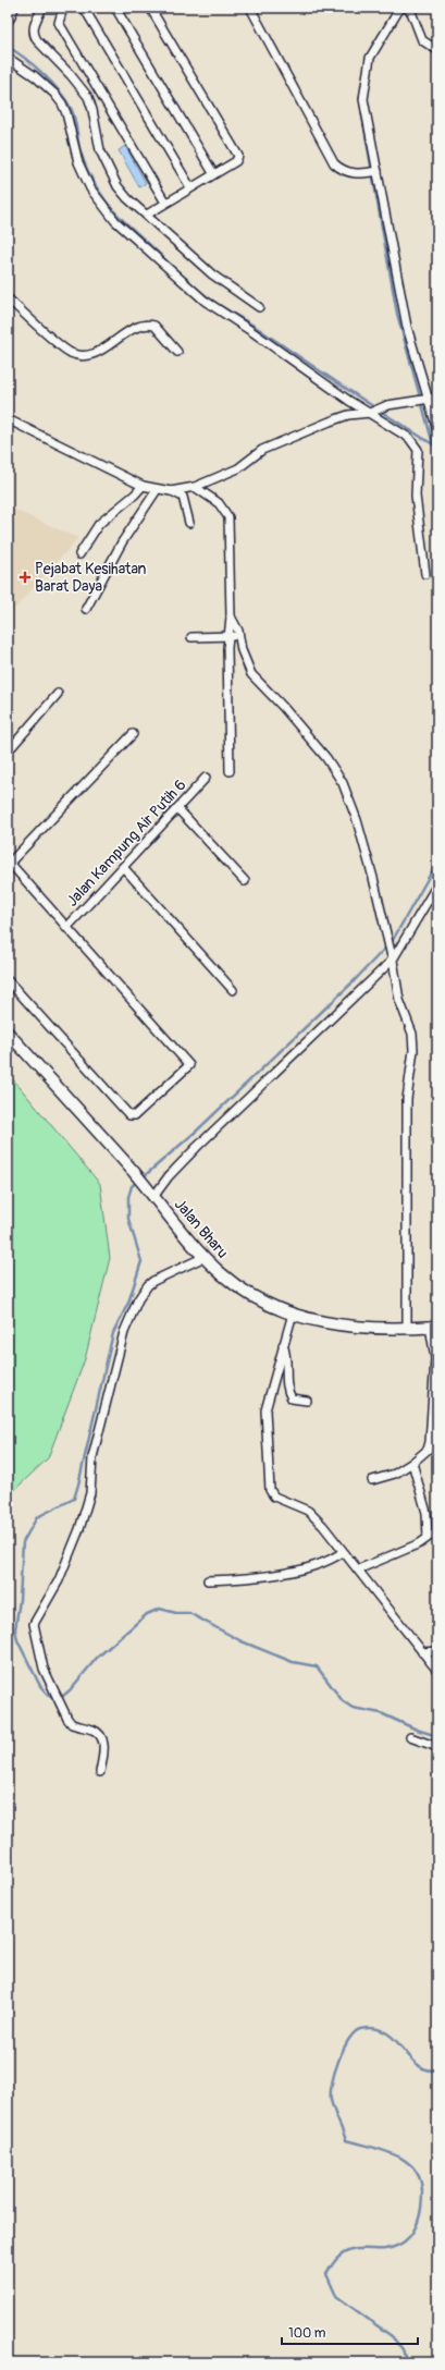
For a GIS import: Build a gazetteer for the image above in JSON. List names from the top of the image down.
{
  "streets": {
    "main road": ["Jalan Bharu"],
    "street": ["Jalan Kampung Air Putih 6"]
  },
  "places": {
    "health": ["Pejabat Kesihatan Barat Daya"]
  },
  "scale_bar": "100 m"
}
